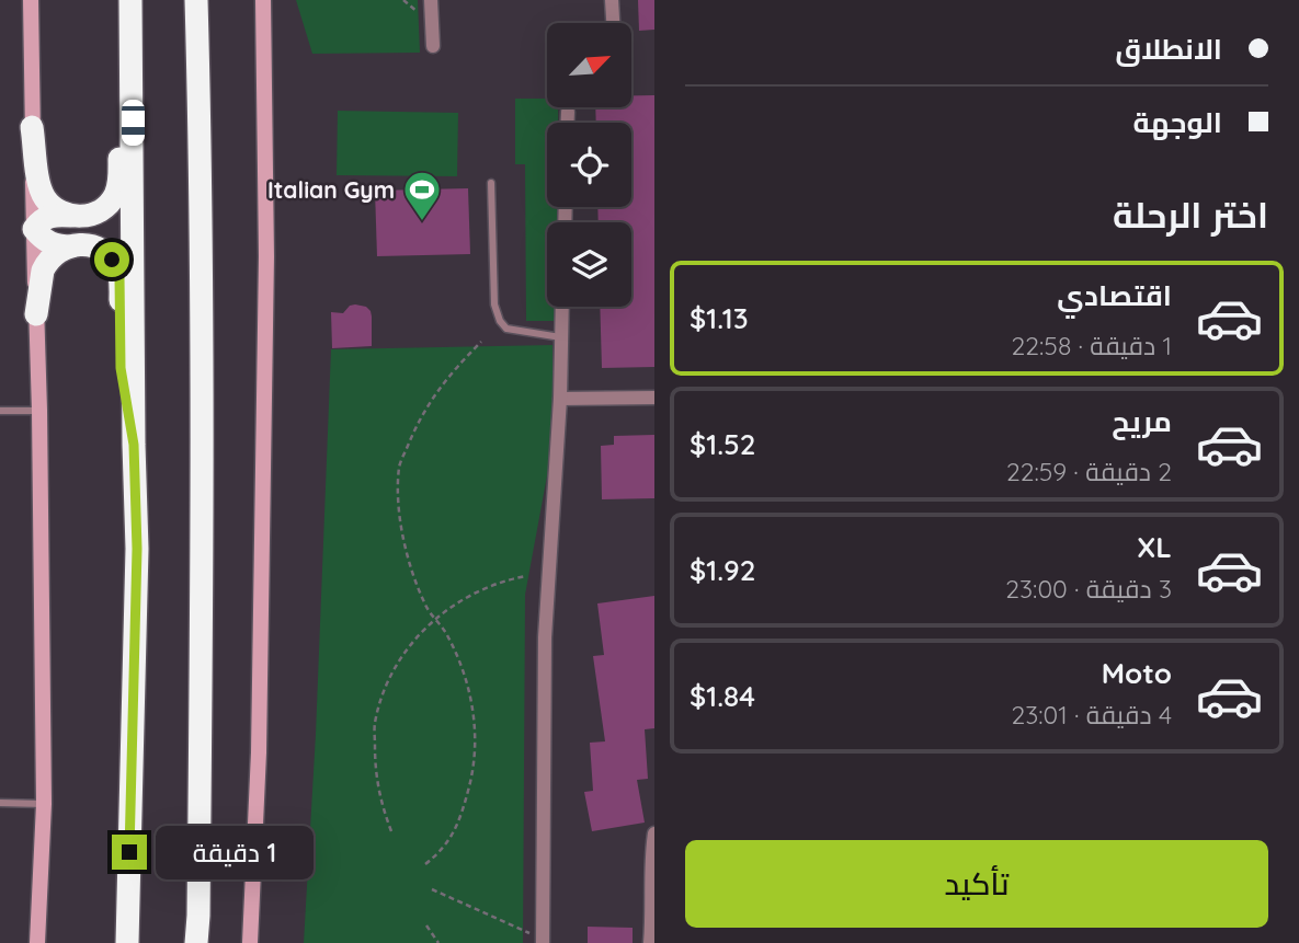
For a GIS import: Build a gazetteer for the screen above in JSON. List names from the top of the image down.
{
  "places": {
    "sports": ["Italian Gym"]
  },
  "north": "top right",
  "page": {
    "banner": ["الانطلاق", "الوجهة"],
    "heading": "اختر الرحلة",
    "list": [
      {
        "name": "اقتصادي",
        "note": "1 دقيقة · 22:58",
        "value": "$1.13"
      },
      {
        "name": "مريح",
        "note": "2 دقيقة · 22:59",
        "value": "$1.52"
      },
      {
        "name": "XL",
        "note": "3 دقيقة · 23:00",
        "value": "$1.92"
      },
      {
        "name": "Moto",
        "note": "4 دقيقة · 23:01",
        "value": "$1.84"
      }
    ],
    "buttons": "تأكيد",
    "bubble": "1 دقيقة"
  }
}
